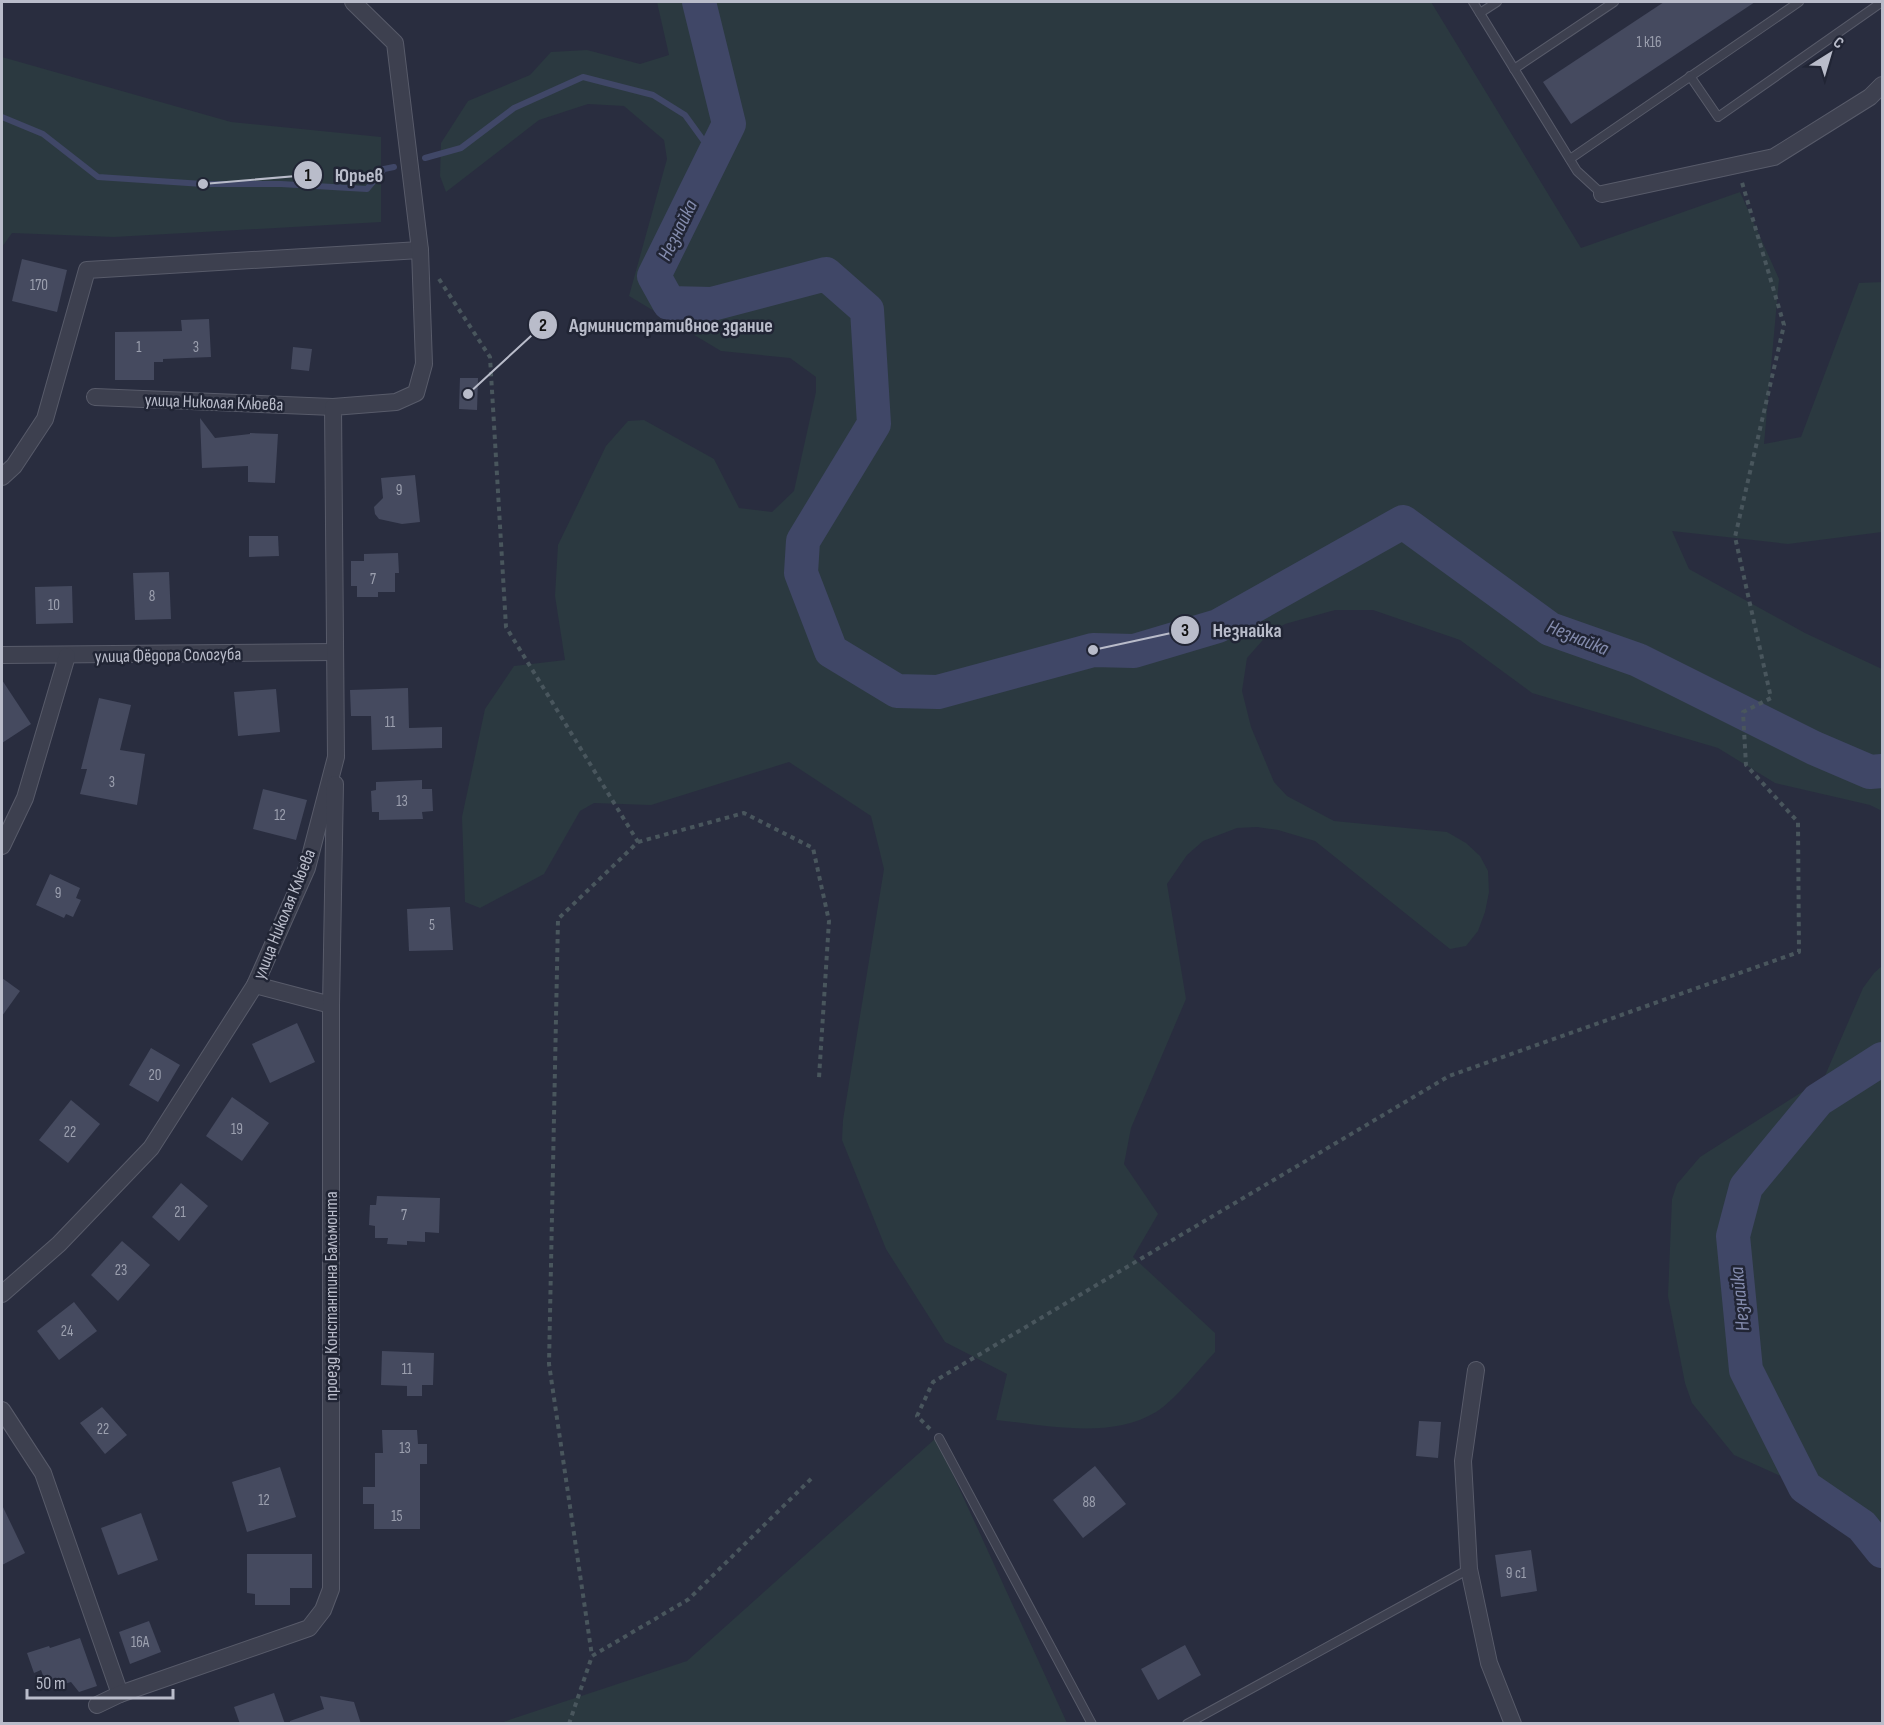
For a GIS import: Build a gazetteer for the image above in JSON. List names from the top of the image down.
{
  "streets": {
    "street": ["улица Николая Клюева", "улица Фёдора Сологуба", "проезд Константина Бальмонта"]
  },
  "crossings": [
    ["улица Николая Клюева", "улица Фёдора Сологуба"],
    ["улица Николая Клюева", "проезд Константина Бальмонта"]
  ],
  "water": ["Незнайка"],
  "places": ["Юрьев", "Административное здание", "Незнайка"],
  "house_numbers": [
    "1 к16",
    "170",
    "1",
    "3",
    "9",
    "7",
    "8",
    "10",
    "11",
    "3",
    "13",
    "12",
    "9",
    "5",
    "20",
    "19",
    "22",
    "21",
    "7",
    "23",
    "24",
    "11",
    "22",
    "13",
    "12",
    "88",
    "15",
    "9 с1",
    "16А"
  ],
  "scale_bar": "50 m",
  "north": "top right"
}
